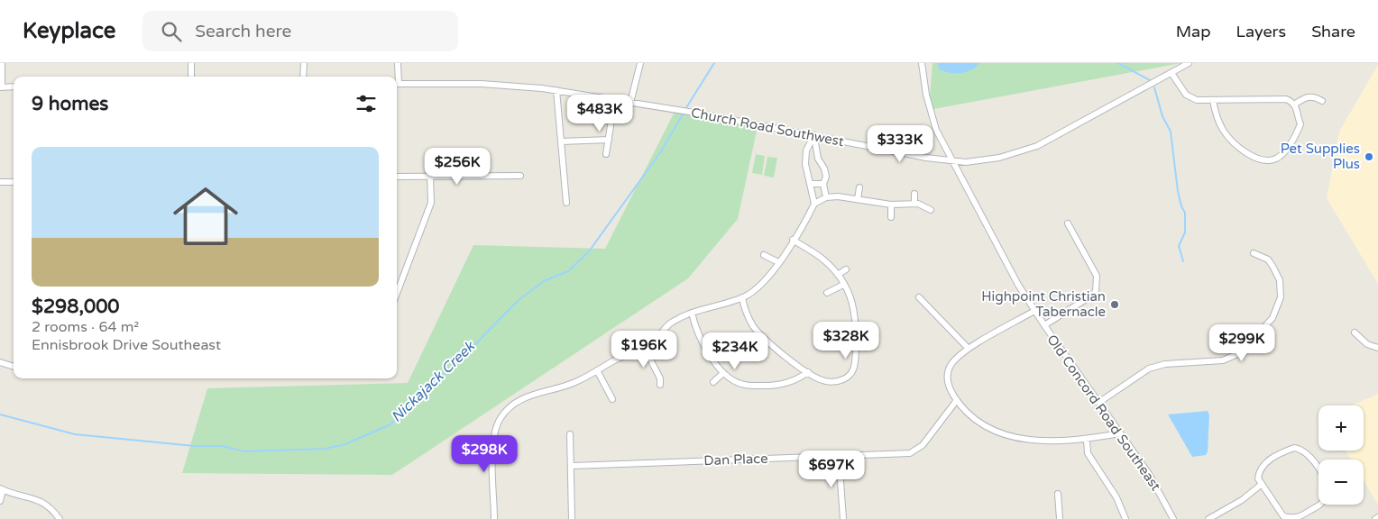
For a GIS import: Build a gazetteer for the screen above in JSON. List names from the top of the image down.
{
  "streets": {
    "street": ["Church Road Southwest", "Old Concord Road Southeast", "Dan Place"]
  },
  "crossings": [
    ["Church Road Southwest", "Old Concord Road Southeast"]
  ],
  "water": ["Nickajack Creek"],
  "places": ["Pet Supplies Plus", "Highpoint Christian Tabernacle"],
  "page": {
    "header": "Keyplace",
    "search": "Search here",
    "nav": ["Map", "Layers", "Share"],
    "heading": "9 homes",
    "price": [
      "$483K",
      "$333K",
      "$256K",
      "$328K",
      "$299K",
      "$196K",
      "$234K",
      "$298K",
      "$697K"
    ],
    "list": [
      {
        "name": "$298,000",
        "note": "2 rooms · 64 m² · Ennisbrook Drive Southeast"
      }
    ],
    "map_buttons": ["+", "−"]
  }
}
